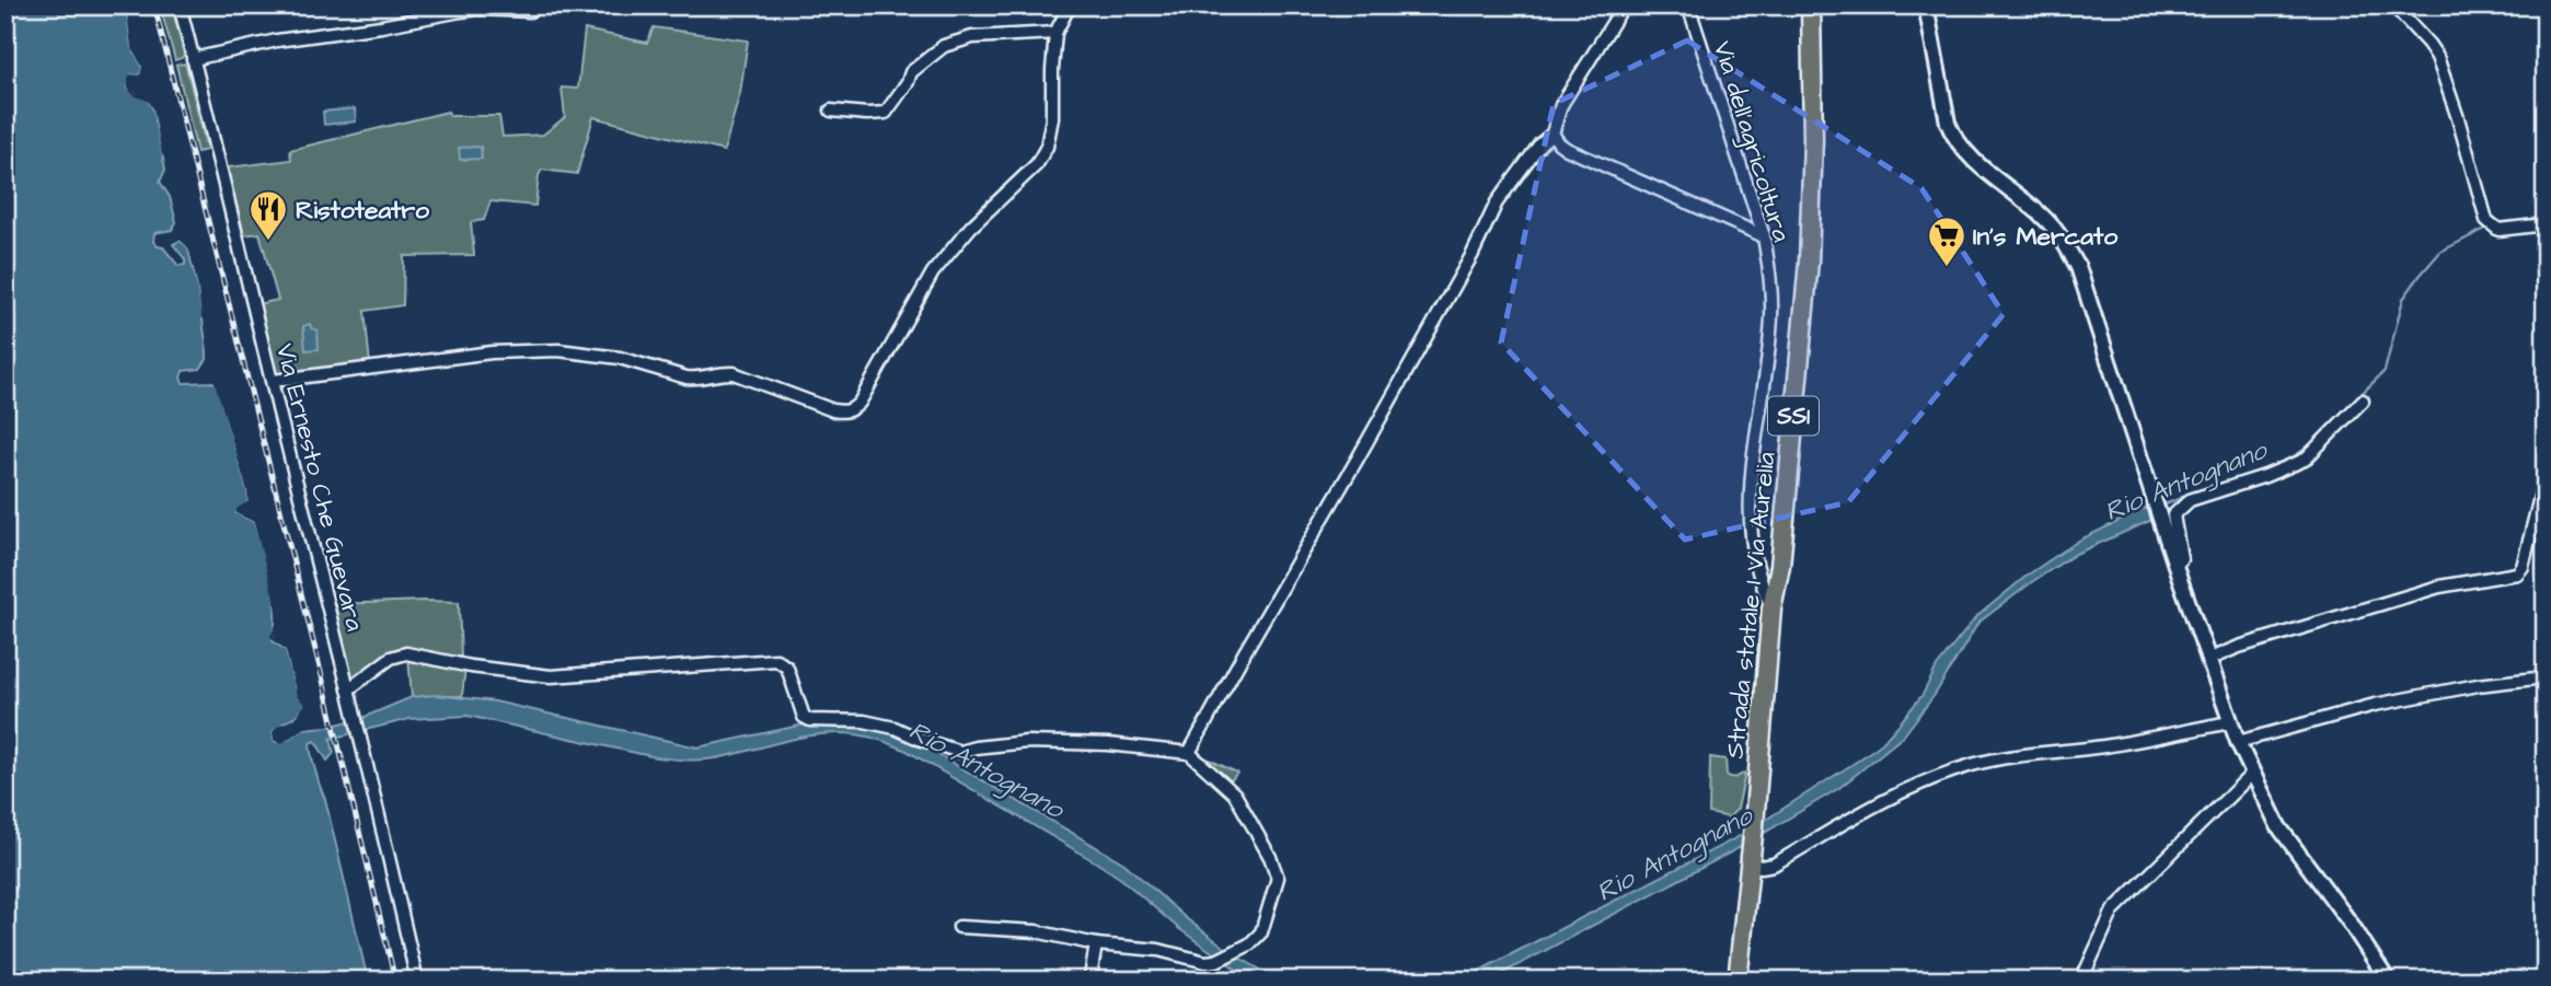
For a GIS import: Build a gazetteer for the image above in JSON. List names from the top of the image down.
{
  "streets": {
    "main road": ["SS1", "Strada statale 1 Via Aurelia"],
    "street": ["Via dell'agricoltura", "Via Ernesto Che Guevara"]
  },
  "crossings": [
    ["Via dell'agricoltura", "Strada statale 1 Via Aurelia"]
  ],
  "water": ["Rio Antognano"],
  "places": {
    "restaurant": ["Ristoteatro"],
    "supermarket": ["In's Mercato"]
  }
}
